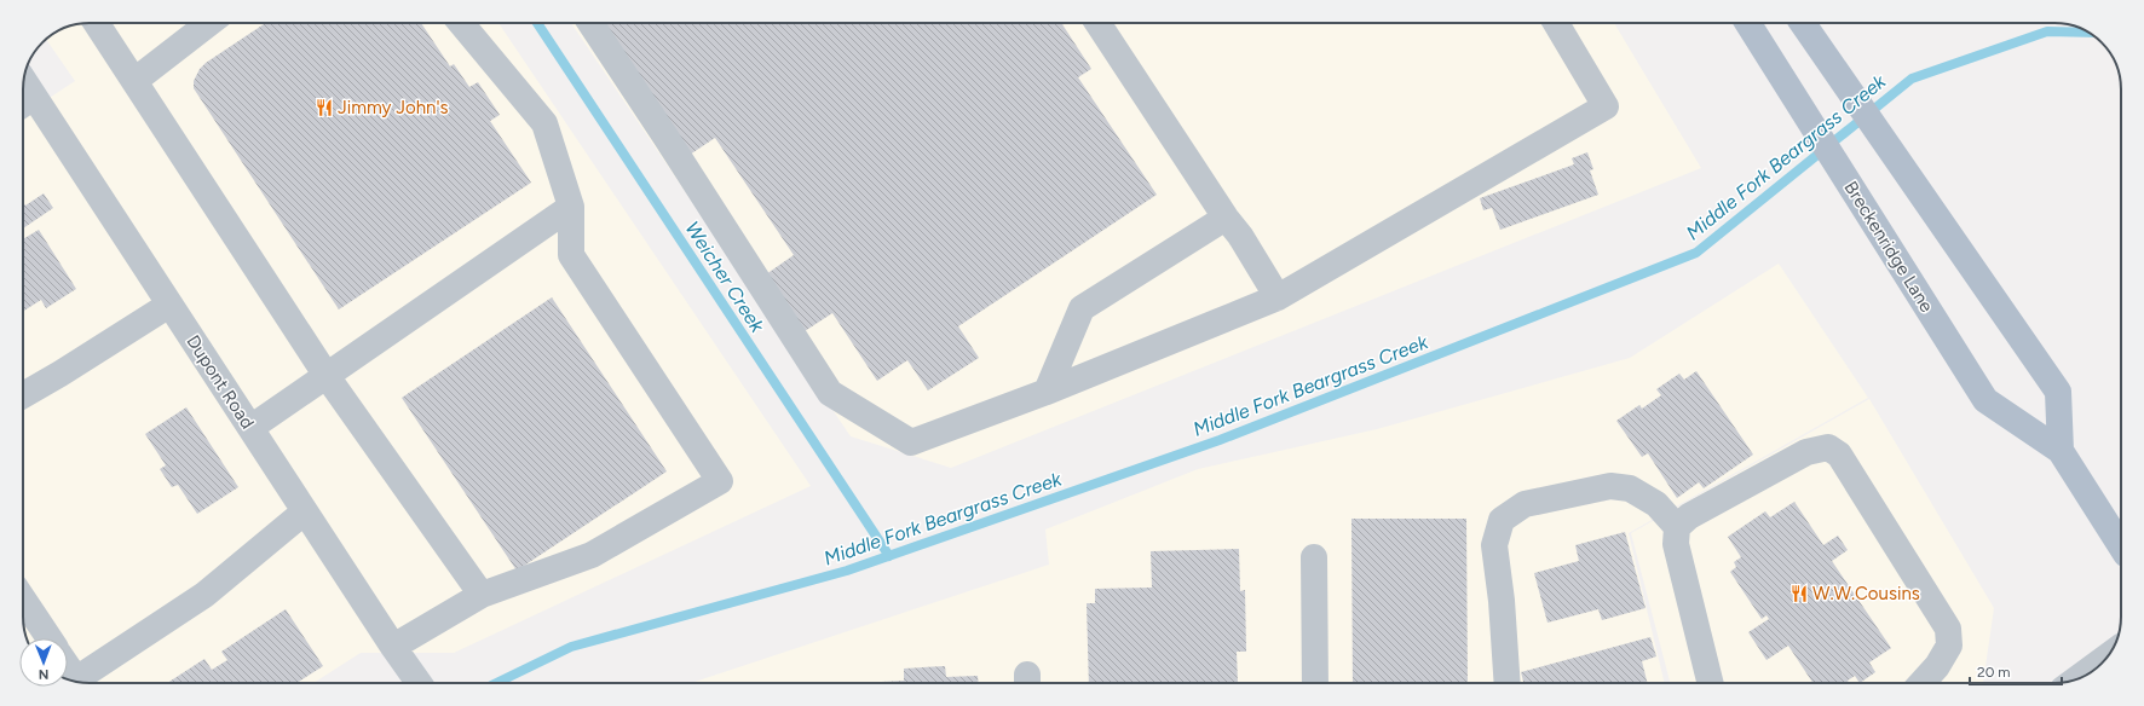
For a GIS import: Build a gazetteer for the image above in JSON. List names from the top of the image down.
{
  "streets": {
    "main road": ["Breckenridge Lane"],
    "street": ["Dupont Road"]
  },
  "water": ["Middle Fork Beargrass Creek", "Weicher Creek"],
  "places": {
    "restaurant": ["Jimmy John's", "W.W.Cousins"]
  },
  "scale_bar": "20 m",
  "north": "bottom"
}
